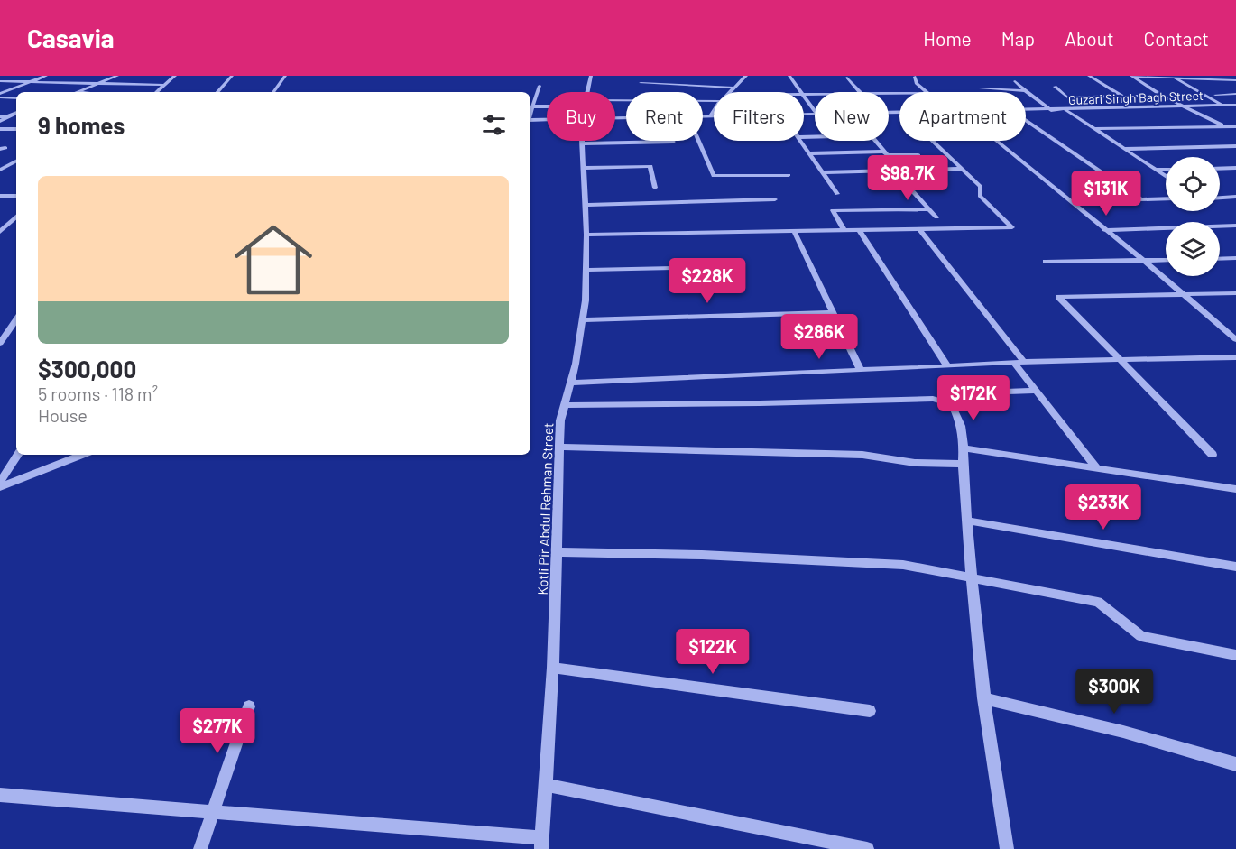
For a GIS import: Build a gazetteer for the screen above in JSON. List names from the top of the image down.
{
  "streets": {
    "street": ["Guzari Singh Bagh Street", "Kotli Pir Abdul Rehman Street"]
  },
  "page": {
    "header": "Casavia",
    "nav": [
      "Home",
      "Map",
      "About",
      "Contact"
    ],
    "chip": [
      "Buy",
      "Rent",
      "Filters",
      "New",
      "Apartment"
    ],
    "heading": "9 homes",
    "price": [
      "$98.7K",
      "$131K",
      "$228K",
      "$286K",
      "$172K",
      "$233K",
      "$122K",
      "$300K",
      "$277K"
    ],
    "list": [
      {
        "name": "$300,000",
        "note": "5 rooms · 118 m² · House"
      }
    ]
  }
}
